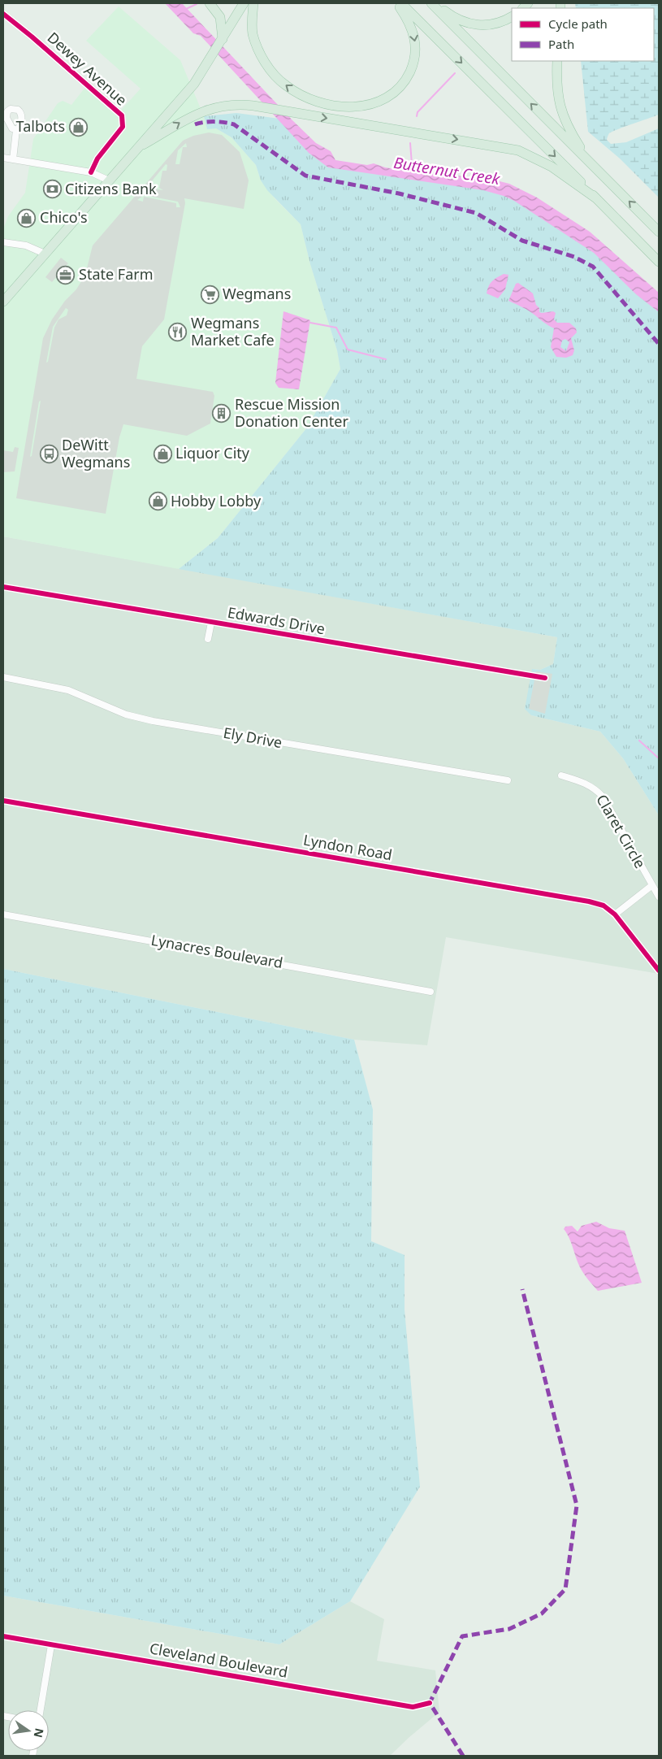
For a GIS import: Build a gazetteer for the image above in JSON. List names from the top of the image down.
{
  "streets": {
    "street": [
      "Dewey Avenue",
      "Edwards Drive",
      "Ely Drive",
      "Claret Circle",
      "Lyndon Road",
      "Lynacres Boulevard",
      "Cleveland Boulevard"
    ]
  },
  "water": ["Butternut Creek"],
  "places": {
    "shop": [
      "Talbots",
      "Chico's",
      "Liquor City",
      "Hobby Lobby"
    ],
    "bank": ["Citizens Bank"],
    "office": ["State Farm"],
    "supermarket": ["Wegmans"],
    "restaurant": ["Wegmans Market Cafe"],
    "building": ["Rescue Mission Donation Center"],
    "bus stop": ["DeWitt Wegmans"]
  },
  "legend": ["Cycle path", "Path"],
  "north": "right"
}
